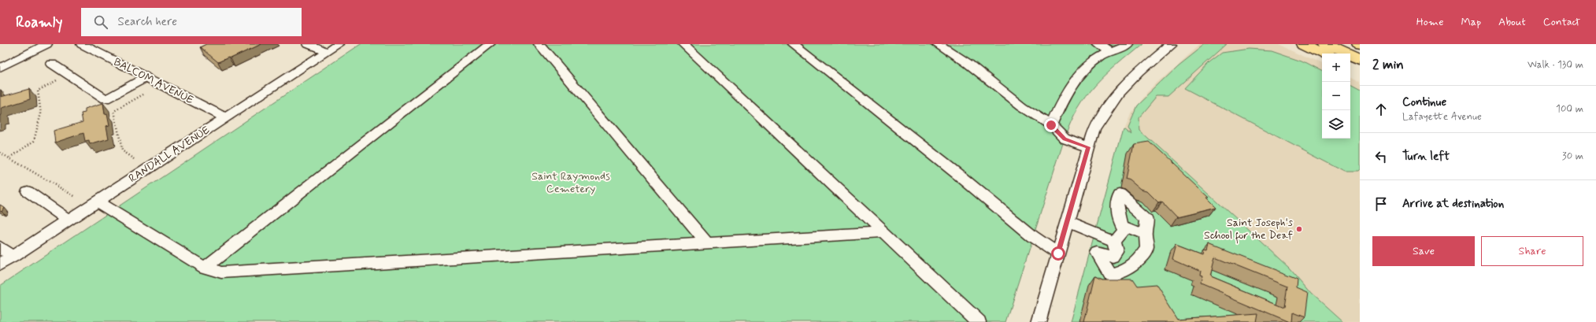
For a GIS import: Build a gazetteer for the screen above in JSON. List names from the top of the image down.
{
  "streets": {
    "street": ["BALCOM AVENUE", "RANDALL AVENUE"]
  },
  "crossings": [
    ["BALCOM AVENUE", "RANDALL AVENUE"]
  ],
  "parks": ["Saint Raymonds Cemetery"],
  "places": ["Saint Joseph's School for the Deaf"],
  "page": {
    "header": "Roamly",
    "search": "Search here",
    "nav": [
      "Home",
      "Map",
      "About",
      "Contact"
    ],
    "heading": ["2 min", "Walk · 130 m"],
    "map_buttons": ["+", "−"],
    "list": [
      ["Continue", "Lafayette Avenue", "100 m"],
      ["Turn left", "30 m"],
      "Arrive at destination"
    ],
    "buttons": ["Save", "Share"]
  }
}
